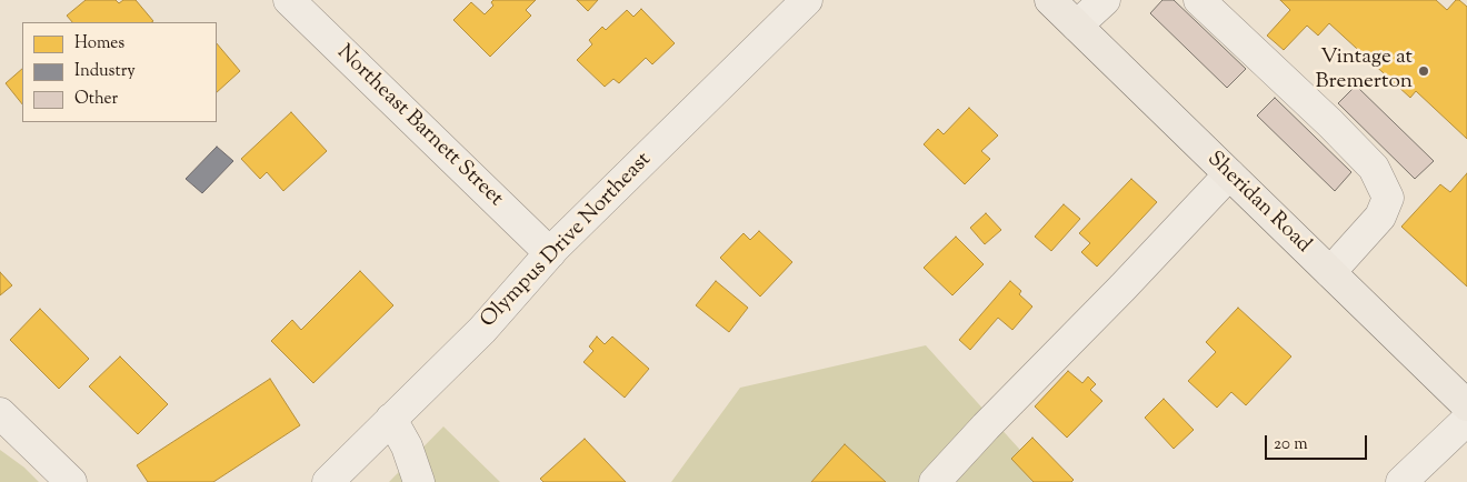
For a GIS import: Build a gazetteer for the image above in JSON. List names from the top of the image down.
{
  "streets": {
    "main road": ["Sheridan Road"],
    "street": ["Northeast Barnett Street", "Olympus Drive Northeast"]
  },
  "crossings": [
    ["Northeast Barnett Street", "Olympus Drive Northeast"]
  ],
  "places": ["Vintage at Bremerton"],
  "legend": ["Homes", "Industry", "Other"],
  "scale_bar": "20 m"
}
